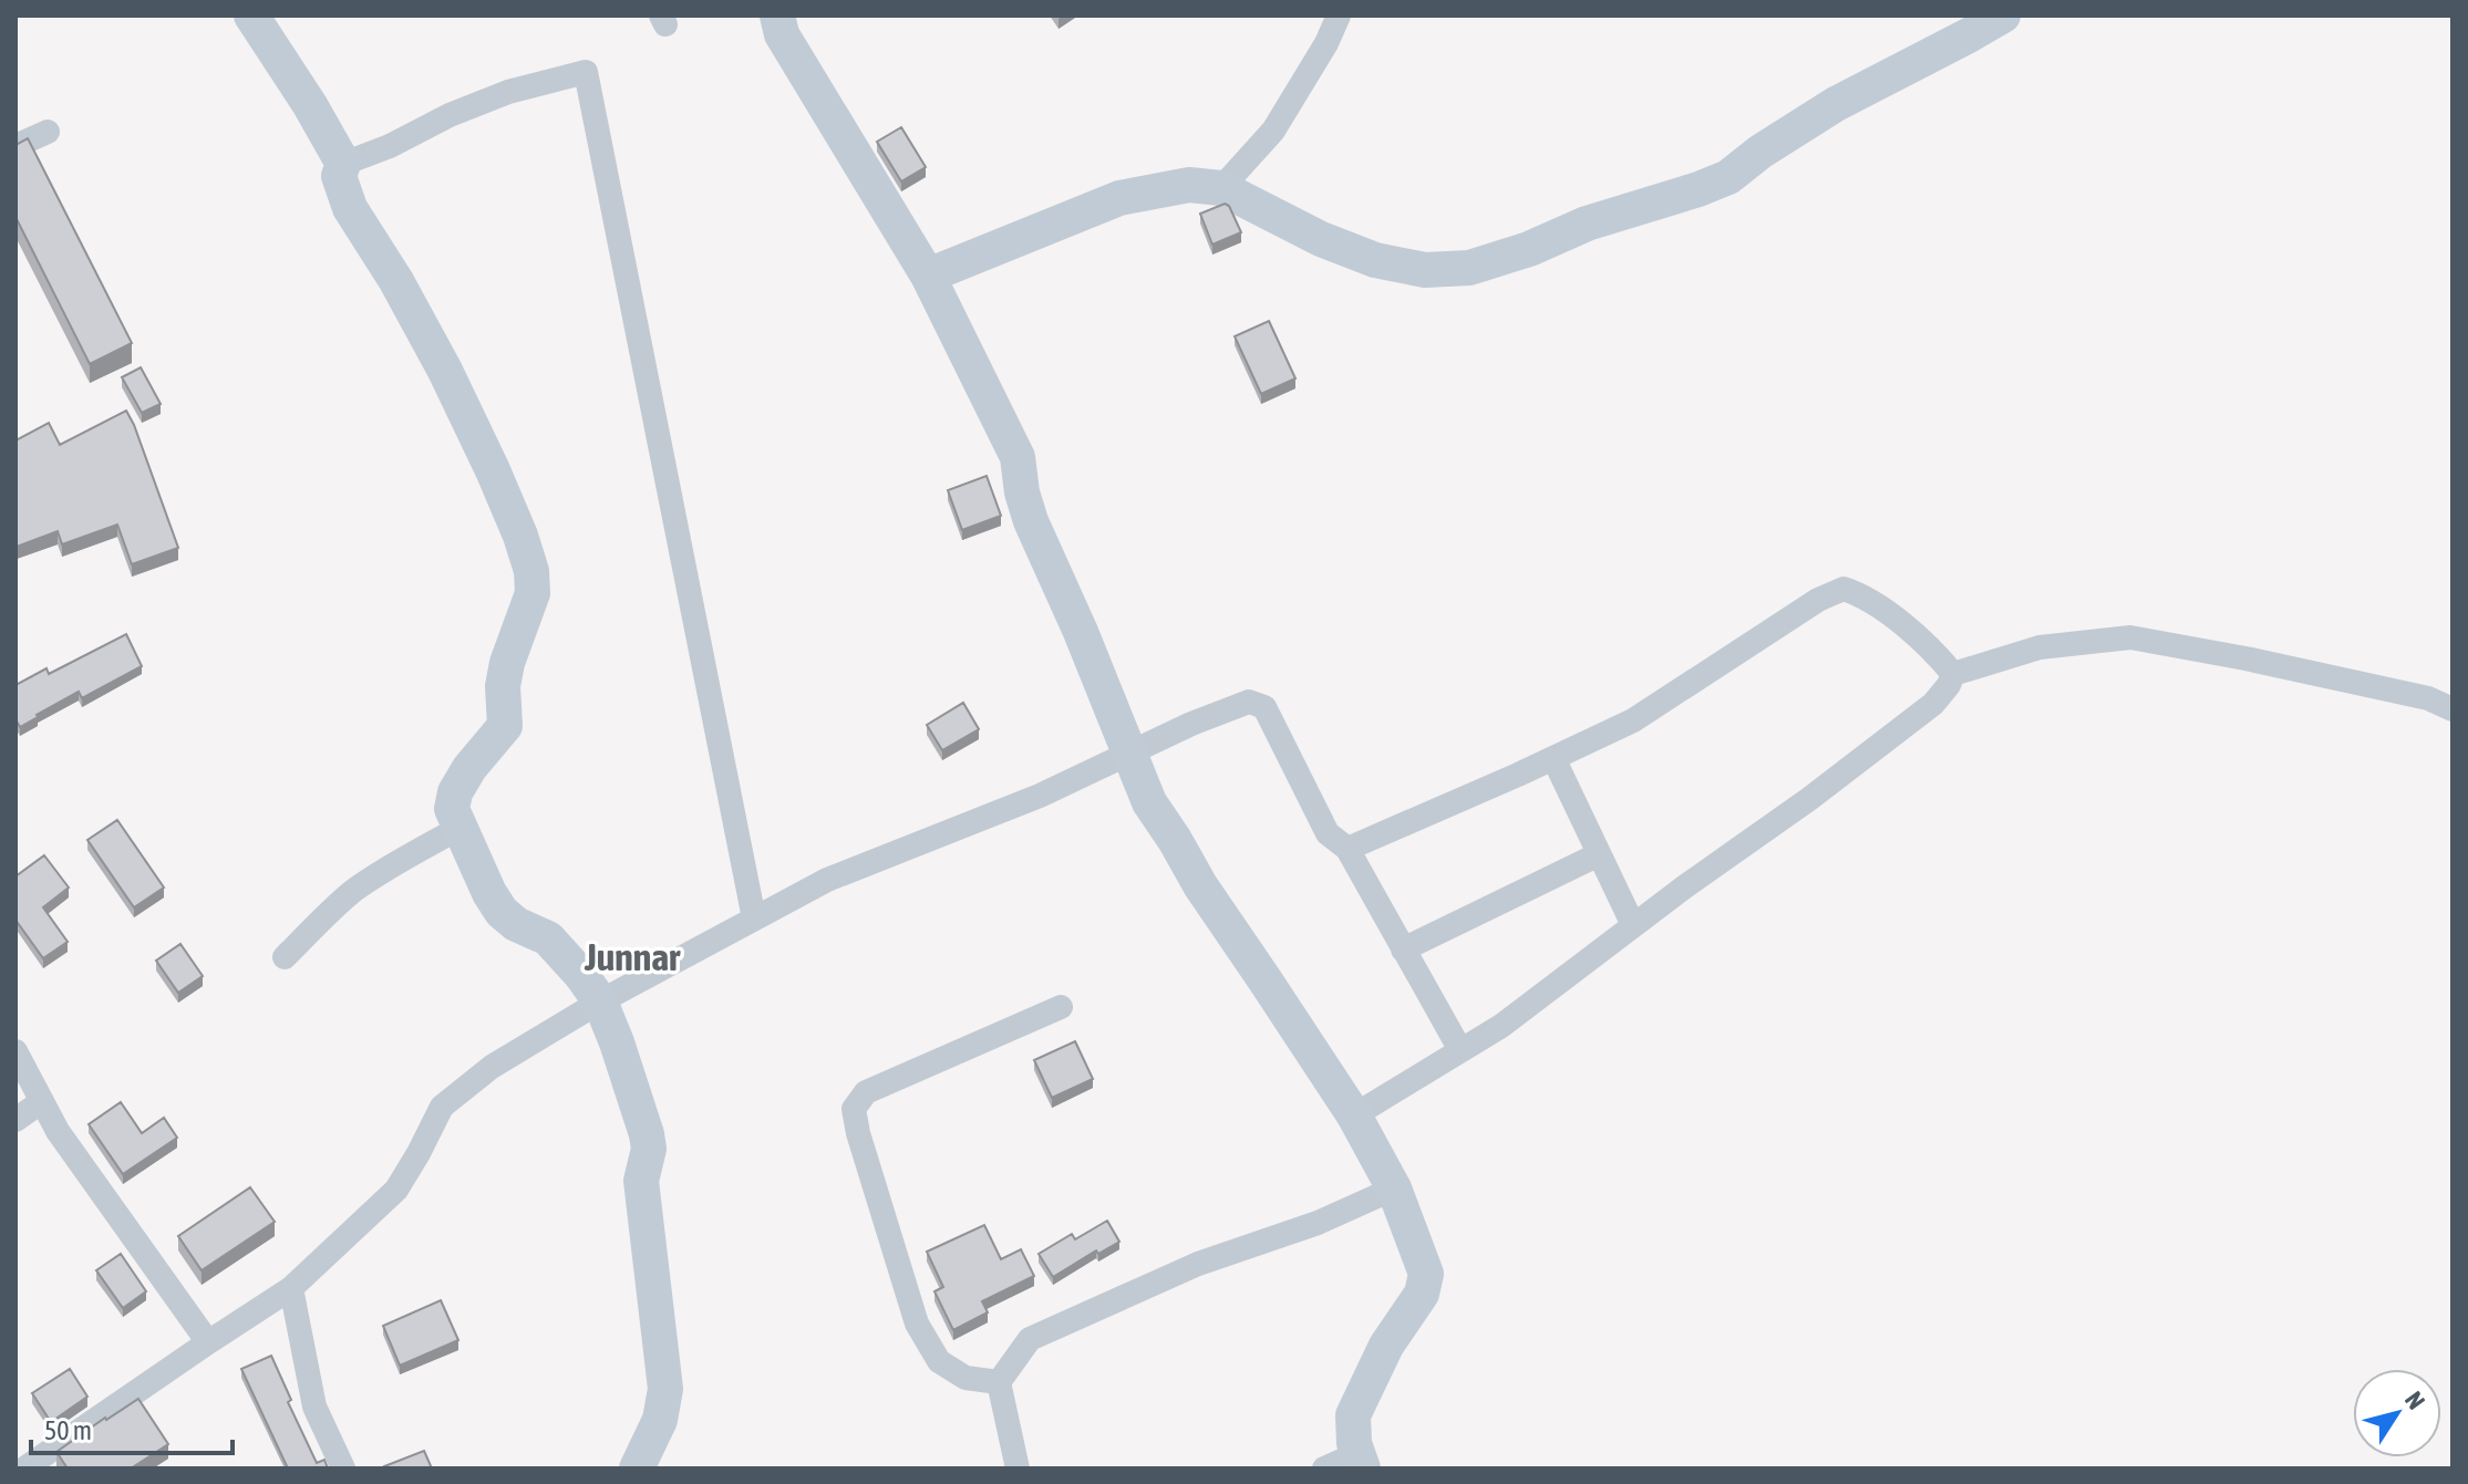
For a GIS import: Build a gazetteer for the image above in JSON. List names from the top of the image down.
{
  "districts": ["Junnar"],
  "scale_bar": "50 m",
  "north": "top right"
}
